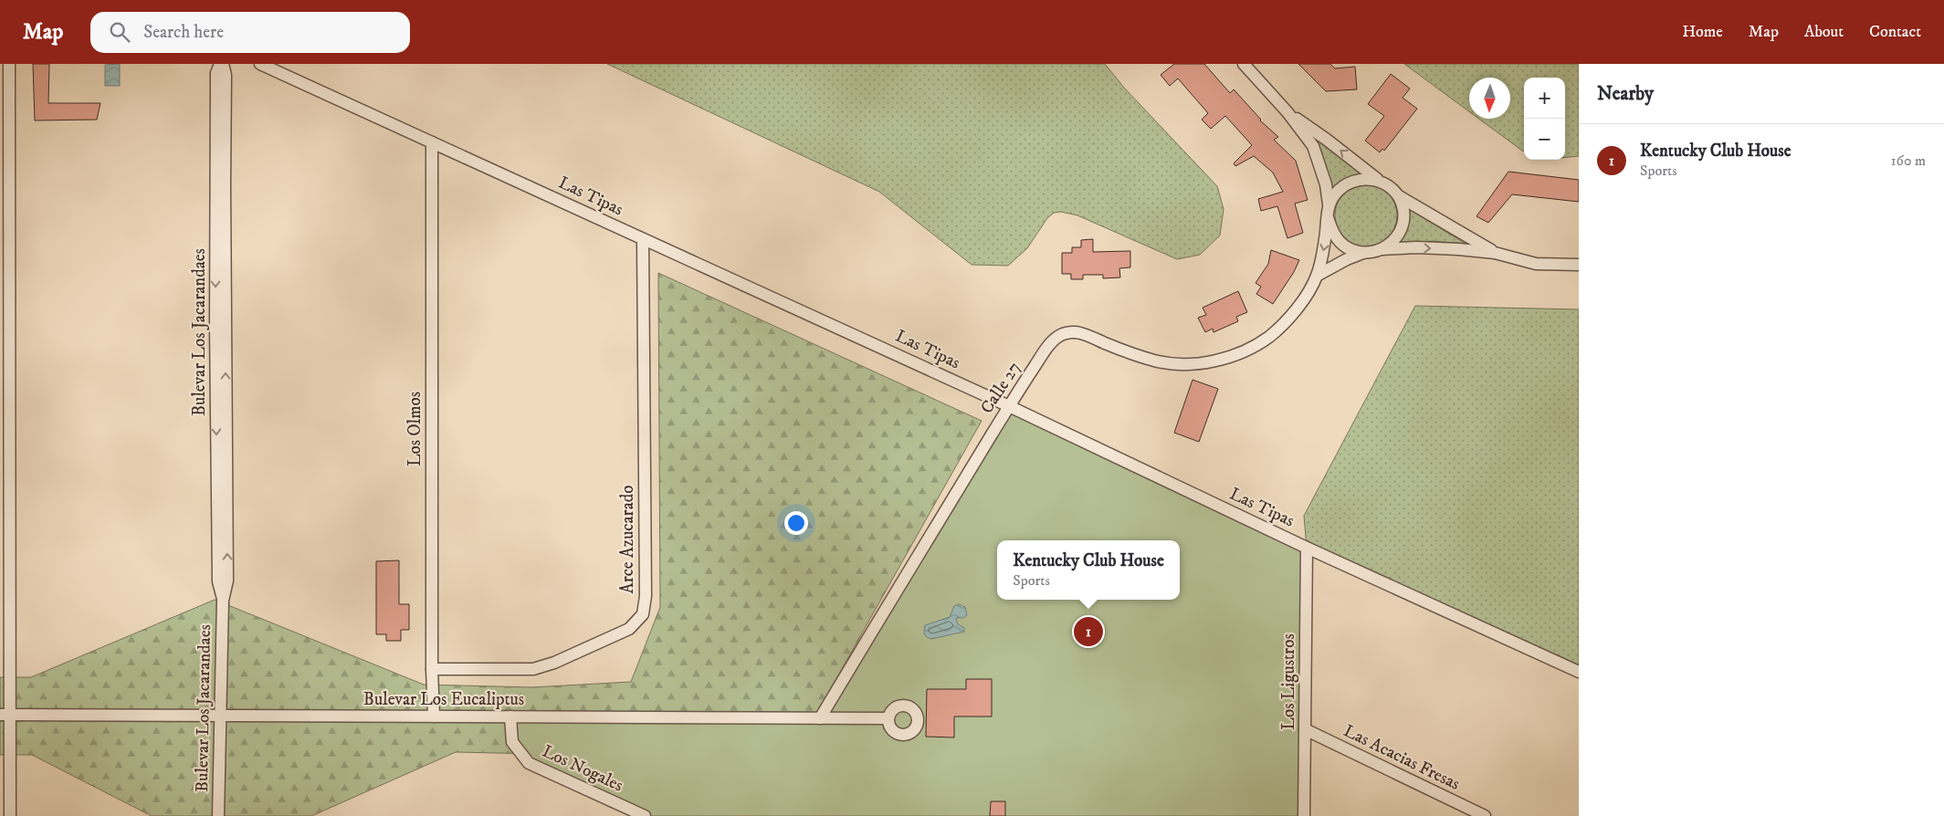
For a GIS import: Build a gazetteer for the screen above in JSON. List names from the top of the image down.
{
  "streets": {
    "street": [
      "Las Tipas",
      "Bulevar Los Jacarandaes",
      "Calle 27",
      "Los Olmos",
      "Arce Azucarado",
      "Los Ligustros",
      "Bulevar Los Eucaliptus",
      "Las Acacias Fresas",
      "Los Nogales"
    ]
  },
  "crossings": [
    ["Las Tipas", "Calle 27"],
    ["Las Tipas", "Los Olmos"],
    ["Las Tipas", "Arce Azucarado"],
    ["Las Tipas", "Los Ligustros"],
    ["Bulevar Los Jacarandaes", "Bulevar Los Eucaliptus"],
    ["Calle 27", "Bulevar Los Eucaliptus"],
    ["Los Olmos", "Arce Azucarado"],
    ["Los Olmos", "Bulevar Los Eucaliptus"],
    ["Los Ligustros", "Las Acacias Fresas"],
    ["Bulevar Los Eucaliptus", "Los Nogales"]
  ],
  "north": "bottom",
  "page": {
    "header": "Map",
    "search": "Search here",
    "nav": [
      "Home",
      "Map",
      "About",
      "Contact"
    ],
    "heading": "Nearby",
    "map_buttons": ["+", "−"],
    "list": [
      {
        "mark": "1",
        "name": "Kentucky Club House",
        "note": "Sports",
        "value": "160 m"
      }
    ],
    "popup": ["Kentucky Club House", "Sports"],
    "pins": "1"
  }
}
